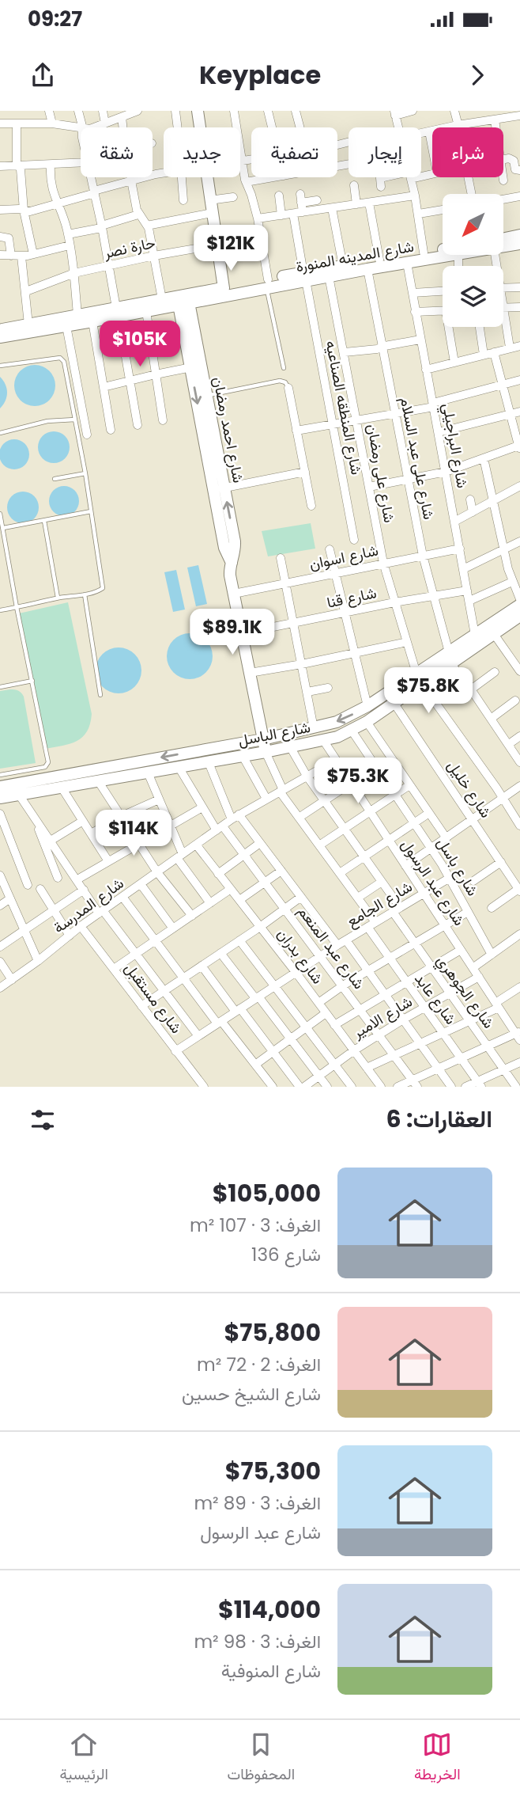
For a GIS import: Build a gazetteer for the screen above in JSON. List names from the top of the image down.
{
  "streets": {
    "main road": ["شارع المدينه المنورة", "شارع احمد رمضان", "شارع الباسل"],
    "street": [
      "حارة نصر",
      "شارع المنطقه الصناعيه",
      "شارع البراجيلي",
      "شارع على عبد السلام",
      "شارع على رمضان",
      "شارع اسوان",
      "شارع قنا",
      "شارع خليل",
      "شارع باسل",
      "شارع عبد الرسول",
      "شارع الجامع",
      "شارع المدرسة",
      "شارع عبد المنعم",
      "شارع بدران",
      "شارع الجوهري",
      "شارع مستقبل",
      "شارع عابد",
      "شارع الامير"
    ]
  },
  "crossings": [
    ["شارع المدينه المنورة", "شارع المنطقه الصناعيه"],
    ["شارع المدينه المنورة", "شارع احمد رمضان"],
    ["شارع المدينه المنورة", "شارع البراجيلي"],
    ["شارع المدينه المنورة", "شارع على عبد السلام"],
    ["شارع المدينه المنورة", "شارع على رمضان"],
    ["شارع احمد رمضان", "شارع اسوان"],
    ["شارع احمد رمضان", "شارع قنا"],
    ["شارع احمد رمضان", "شارع الباسل"],
    ["شارع البراجيلي", "شارع اسوان"],
    ["شارع البراجيلي", "شارع قنا"],
    ["شارع البراجيلي", "شارع الباسل"],
    ["شارع على عبد السلام", "شارع اسوان"],
    ["شارع على عبد السلام", "شارع قنا"],
    ["شارع على عبد السلام", "شارع الباسل"],
    ["شارع على رمضان", "شارع اسوان"],
    ["شارع على رمضان", "شارع قنا"],
    ["شارع على رمضان", "شارع الباسل"],
    ["شارع الباسل", "شارع خليل"],
    ["شارع الباسل", "شارع عبد الرسول"],
    ["شارع الباسل", "شارع عبد المنعم"],
    ["شارع الباسل", "شارع الجوهري"],
    ["شارع باسل", "شارع الجامع"],
    ["شارع عبد الرسول", "شارع الجامع"],
    ["شارع عبد الرسول", "شارع المدرسة"],
    ["شارع عبد الرسول", "شارع الامير"],
    ["شارع الجامع", "شارع عبد المنعم"],
    ["شارع الجامع", "شارع بدران"],
    ["شارع الجامع", "شارع الجوهري"],
    ["شارع الجامع", "شارع مستقبل"],
    ["شارع الجامع", "شارع عابد"],
    ["شارع المدرسة", "شارع عبد المنعم"],
    ["شارع المدرسة", "شارع بدران"],
    ["شارع المدرسة", "شارع الجوهري"],
    ["شارع المدرسة", "شارع مستقبل"],
    ["شارع عبد المنعم", "شارع الامير"],
    ["شارع بدران", "شارع الامير"],
    ["شارع الجوهري", "شارع الامير"],
    ["شارع عابد", "شارع الامير"]
  ],
  "north": "bottom left",
  "page": {
    "status": "09:27",
    "header": "Keyplace",
    "chip": [
      "شراء",
      "إيجار",
      "تصفية",
      "جديد",
      "شقة"
    ],
    "price": [
      "$121K",
      "$105K",
      "$89.1K",
      "$75.8K",
      "$75.3K",
      "$114K"
    ],
    "heading": "العقارات: 6",
    "list": [
      {
        "name": "$105,000",
        "note": "الغرف: 3 · 107 m² · شارع 136"
      },
      {
        "name": "$75,800",
        "note": "الغرف: 2 · 72 m² · شارع الشيخ حسين"
      },
      {
        "name": "$75,300",
        "note": "الغرف: 3 · 89 m² · شارع عبد الرسول"
      },
      {
        "name": "$114,000",
        "note": "الغرف: 3 · 98 m² · شارع المنوفية"
      }
    ],
    "tabs": ["الخريطة", "المحفوظات", "الرئيسية"]
  }
}
